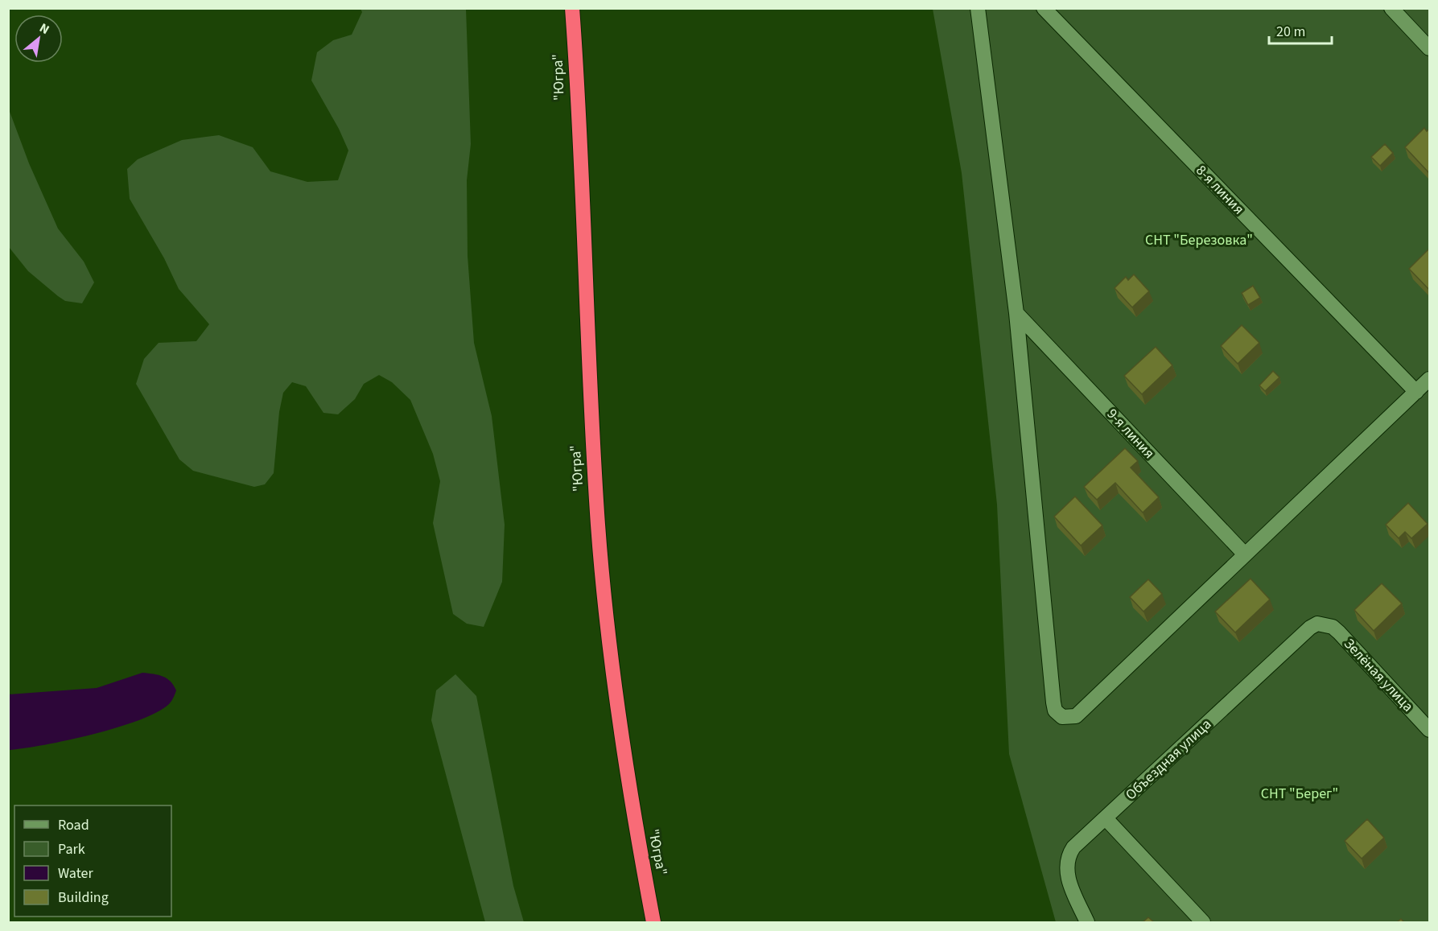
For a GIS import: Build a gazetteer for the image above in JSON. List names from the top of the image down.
{
  "streets": {
    "highway": ["\"Югра\""],
    "street": [
      "8-я линия",
      "9-я линия",
      "Зелёная улица",
      "Объездная улица"
    ]
  },
  "crossings": [
    ["Зелёная улица", "Объездная улица"]
  ],
  "parks": ["СНТ \"Березовка\"", "СНТ \"Берег\""],
  "legend": [
    "Road",
    "Park",
    "Water",
    "Building"
  ],
  "scale_bar": "20 m",
  "north": "top right"
}
